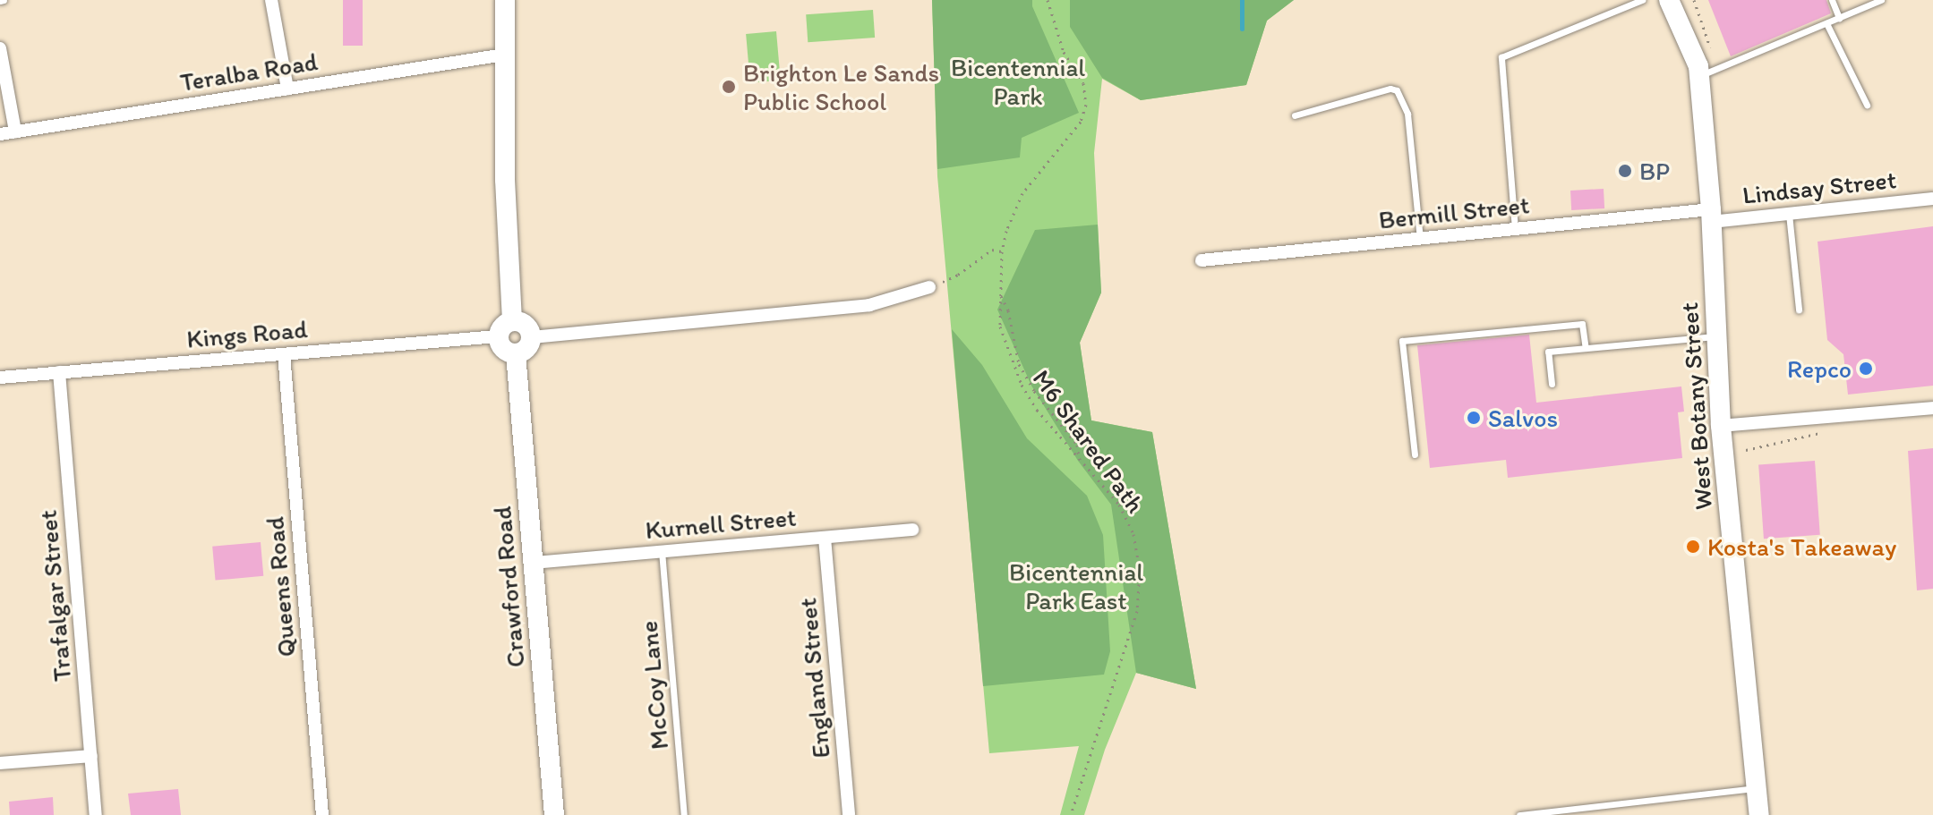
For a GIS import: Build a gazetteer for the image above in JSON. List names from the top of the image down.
{
  "streets": {
    "street": [
      "Teralba Road",
      "Lindsay Street",
      "Bermill Street",
      "Kings Road",
      "West Botany Street",
      "Kurnell Street",
      "Queens Road",
      "Crawford Road",
      "Trafalgar Street",
      "England Street"
    ],
    "lane": ["McCoy Lane"],
    "path": ["M6 Shared Path"]
  },
  "crossings": [
    ["Lindsay Street", "Bermill Street"],
    ["Lindsay Street", "West Botany Street"],
    ["Bermill Street", "West Botany Street"],
    ["Kings Road", "Queens Road"],
    ["Kings Road", "Crawford Road"],
    ["Kings Road", "Trafalgar Street"],
    ["Kurnell Street", "Crawford Road"],
    ["Kurnell Street", "England Street"],
    ["Kurnell Street", "McCoy Lane"]
  ],
  "parks": ["Bicentennial Park", "Bicentennial Park East"],
  "places": [
    "Brighton Le Sands Public School",
    "BP",
    "Repco",
    "Salvos",
    "Kosta's Takeaway"
  ]
}
